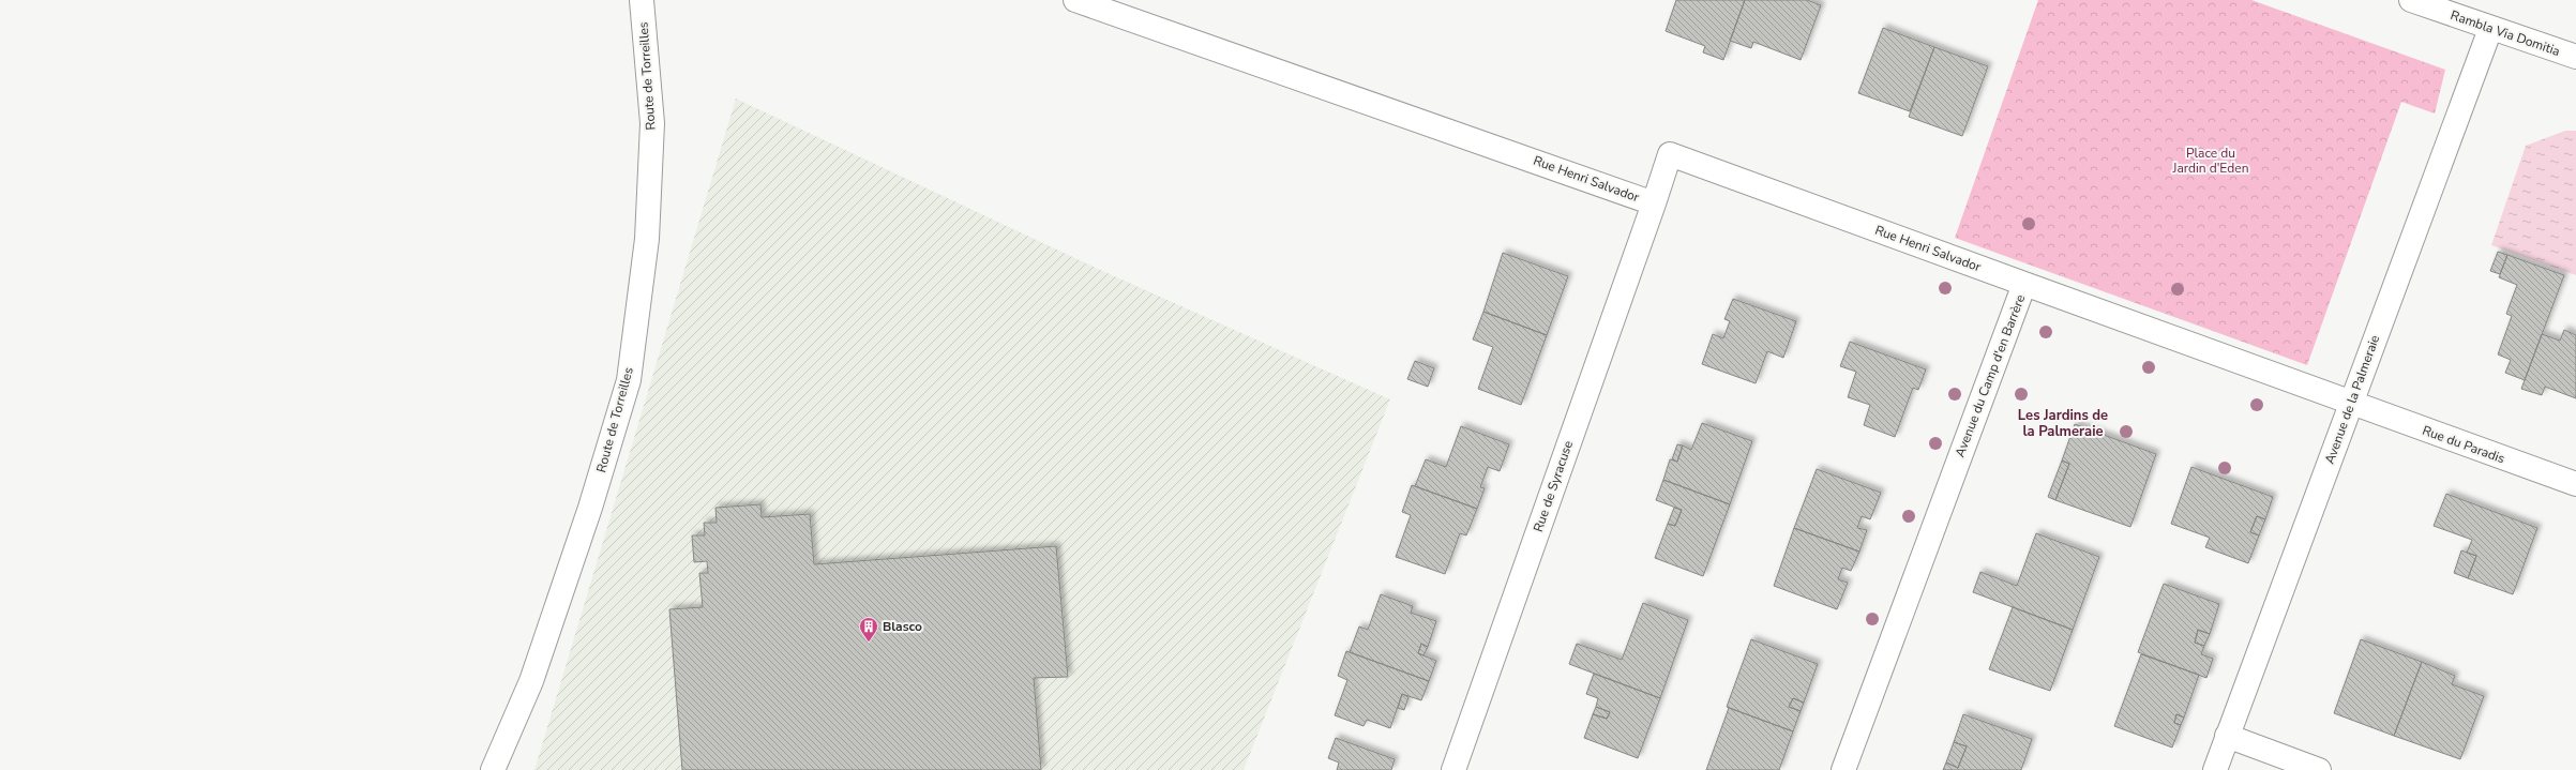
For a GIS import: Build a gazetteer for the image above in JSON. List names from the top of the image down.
{
  "streets": {
    "street": [
      "Rambla Via Domitia",
      "Route de Torreilles",
      "Rue Henri Salvador",
      "Avenue du Camp d'en Barrère",
      "Avenue de la Palmeraie",
      "Rue du Paradis",
      "Rue de Syracuse"
    ]
  },
  "crossings": [
    ["Rambla Via Domitia", "Avenue de la Palmeraie"],
    ["Rue Henri Salvador", "Avenue du Camp d'en Barrère"],
    ["Rue Henri Salvador", "Rue de Syracuse"],
    ["Avenue du Camp d'en Barrère", "Avenue de la Palmeraie"],
    ["Avenue du Camp d'en Barrère", "Rue du Paradis"],
    ["Avenue de la Palmeraie", "Rue du Paradis"]
  ],
  "districts": ["Les Jardins de la Palmeraie"],
  "parks": ["Place du Jardin d'Eden"],
  "places": {
    "building": ["Blasco"]
  }
}
